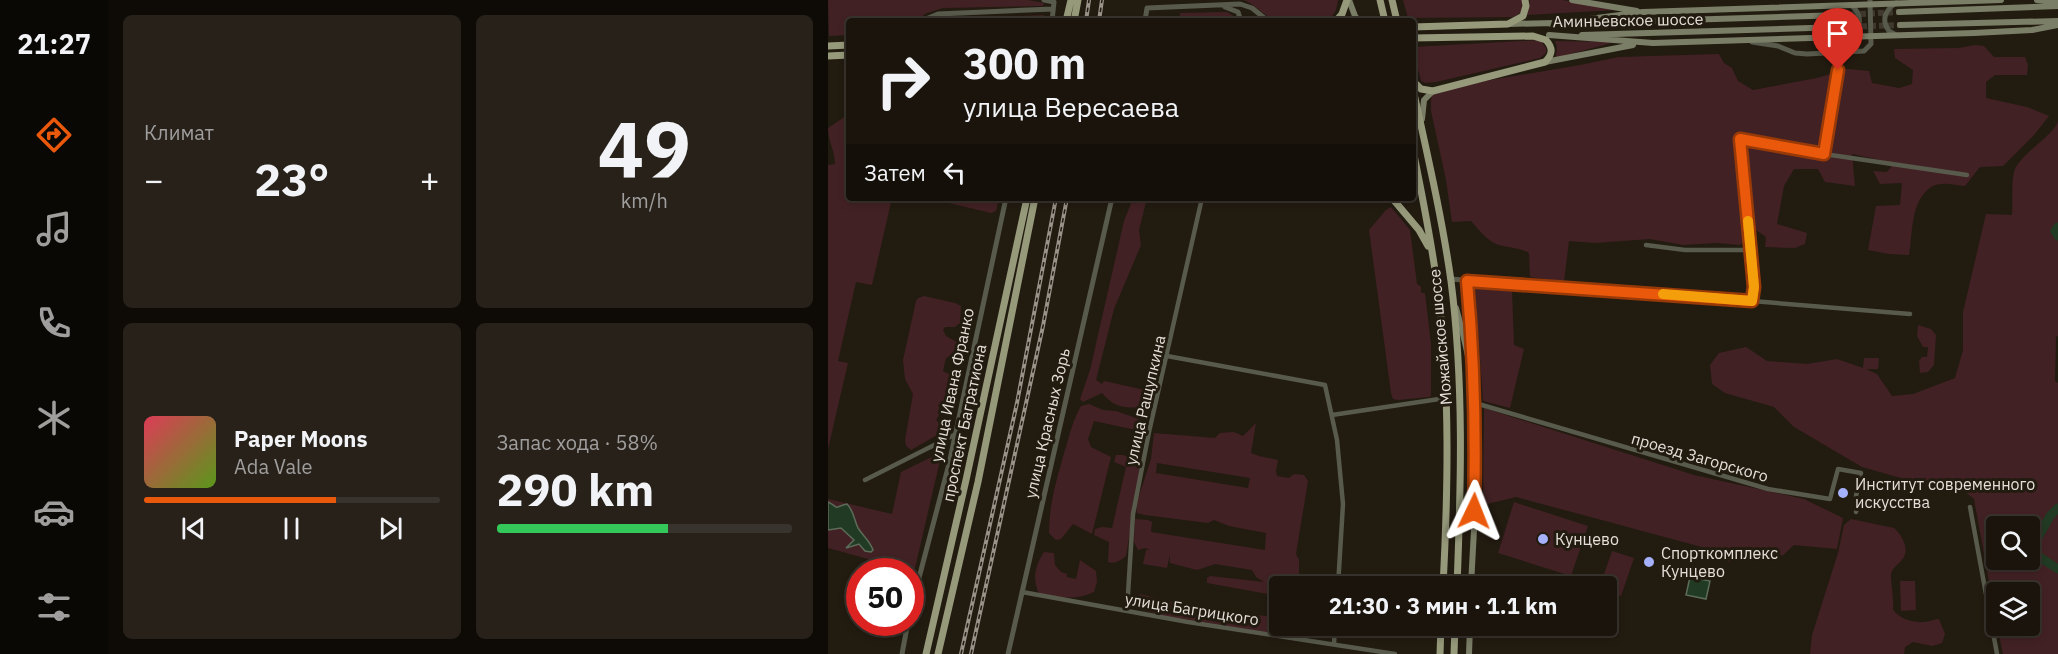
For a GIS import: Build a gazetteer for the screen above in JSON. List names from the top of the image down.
{
  "streets": {
    "main road": ["Аминьевское шоссе", "Можайское шоссе", "проспект Багратиона"],
    "street": [
      "улица Ивана Франко",
      "улица Ращупкина",
      "улица Красных Зорь",
      "проезд Загорского",
      "улица Багрицкого"
    ]
  },
  "crossings": [
    ["улица Ращупкина", "улица Багрицкого"],
    ["улица Красных Зорь", "улица Багрицкого"]
  ],
  "places": ["Институт современного искусства", "Кунцево", "Спорткомплекс Кунцево"],
  "page": {
    "tabs": "21:27",
    "tile": [
      "Климат",
      ["49", "km/h"],
      ["Запас хода · 58%", "290 km"]
    ],
    "turn": ["300 m", "улица Вересаева"],
    "then": "Затем",
    "heat": ["−", "23°", "+"],
    "song": ["Paper Moons", "Ada Vale"],
    "limit": "50",
    "trip": "21:30 · 3 мин · 1.1 km"
  }
}
